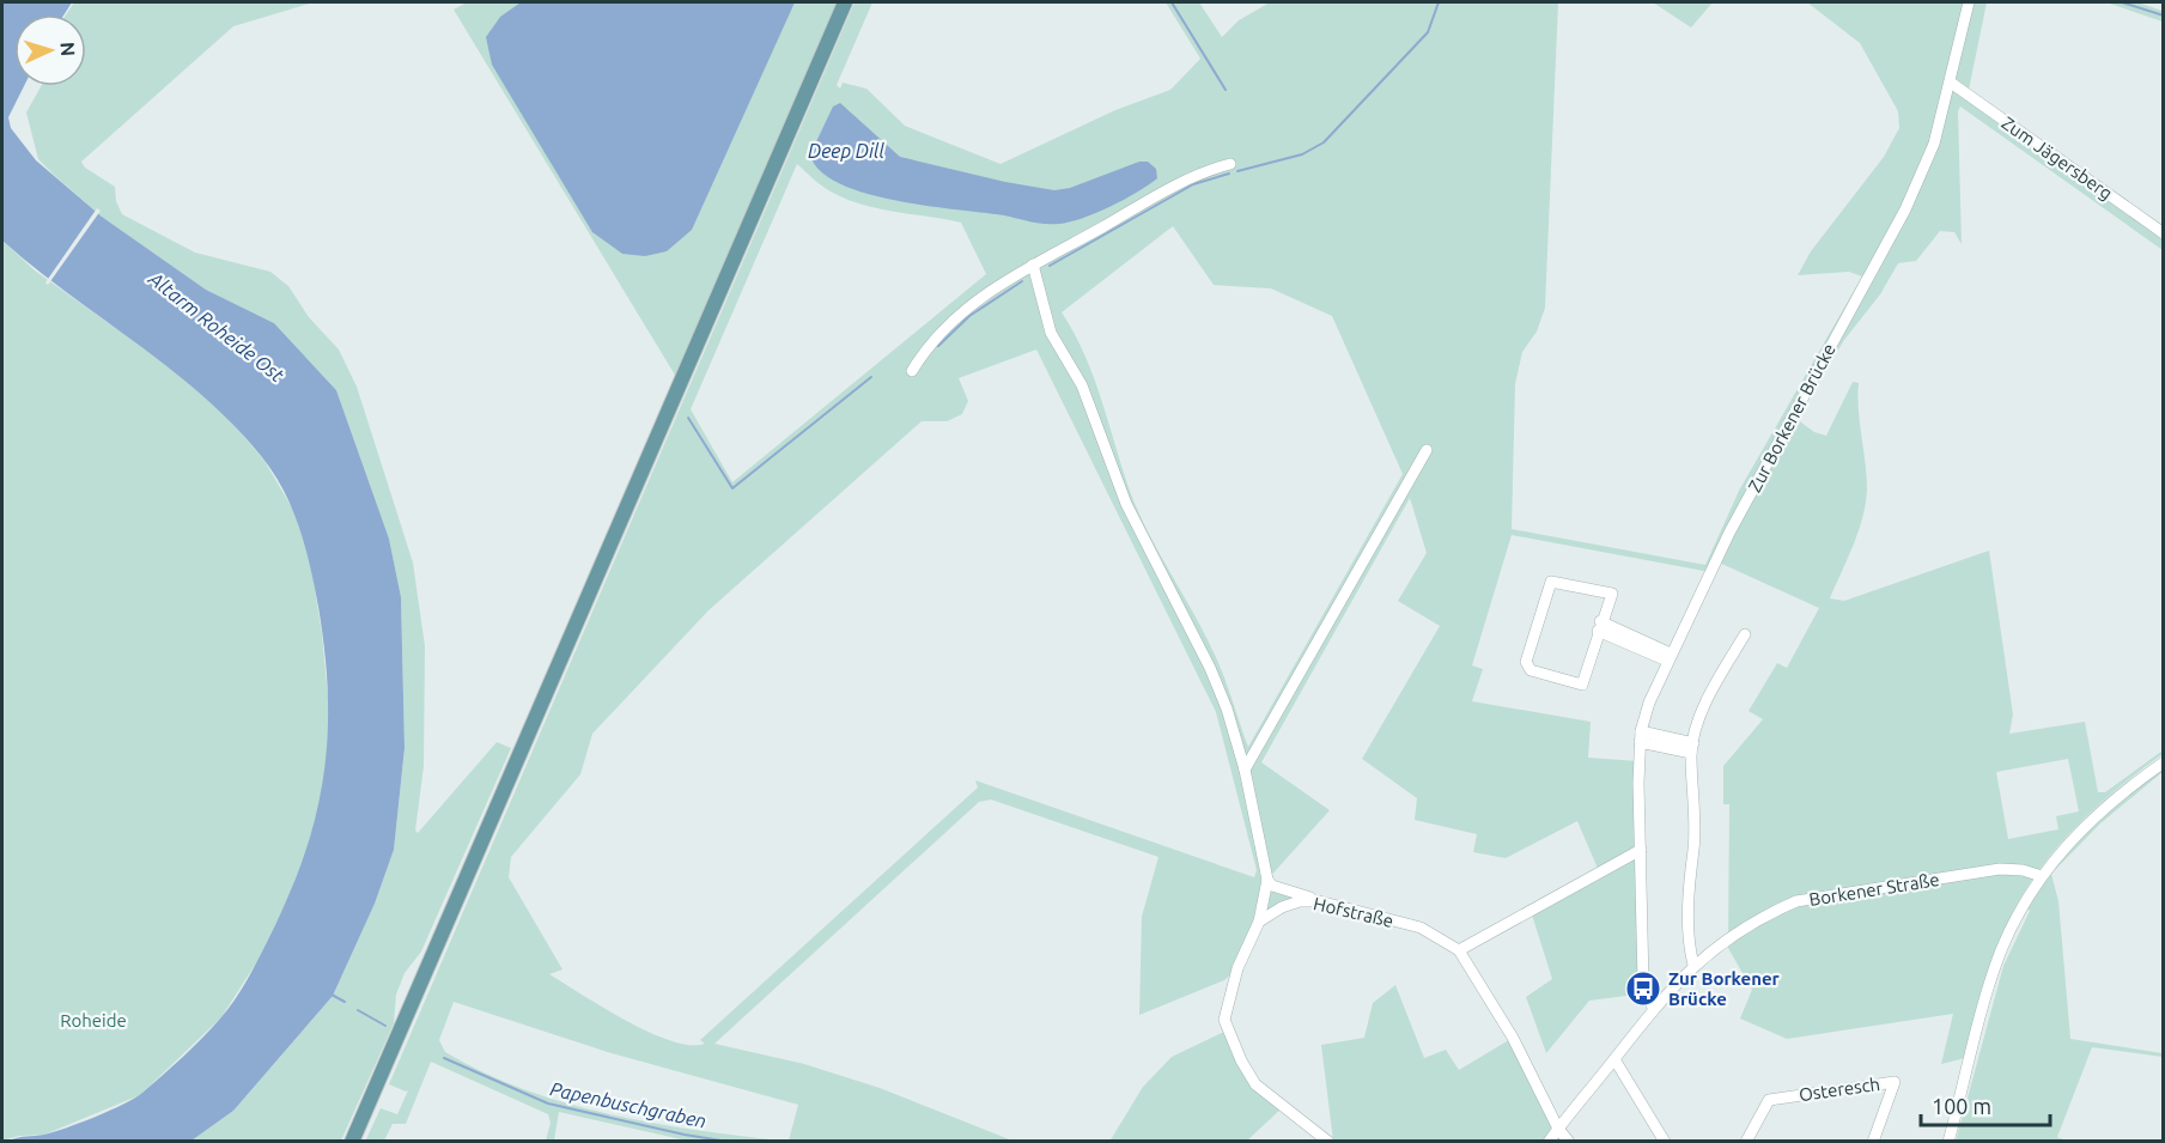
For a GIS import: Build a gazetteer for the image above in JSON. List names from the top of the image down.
{
  "streets": {
    "street": [
      "Zum Jägersberg",
      "Zur Borkener Brücke",
      "Borkener Straße",
      "Hofstraße",
      "Osteresch"
    ]
  },
  "crossings": [
    ["Zum Jägersberg", "Zur Borkener Brücke"],
    ["Zur Borkener Brücke", "Borkener Straße"],
    ["Borkener Straße", "Hofstraße"]
  ],
  "water": ["Deep Dill", "Altarm Roheide Ost", "Papenbuschgraben"],
  "parks": ["Roheide"],
  "places": {
    "bus stop": ["Zur Borkener Brücke"]
  },
  "scale_bar": "100 m",
  "north": "right"
}
